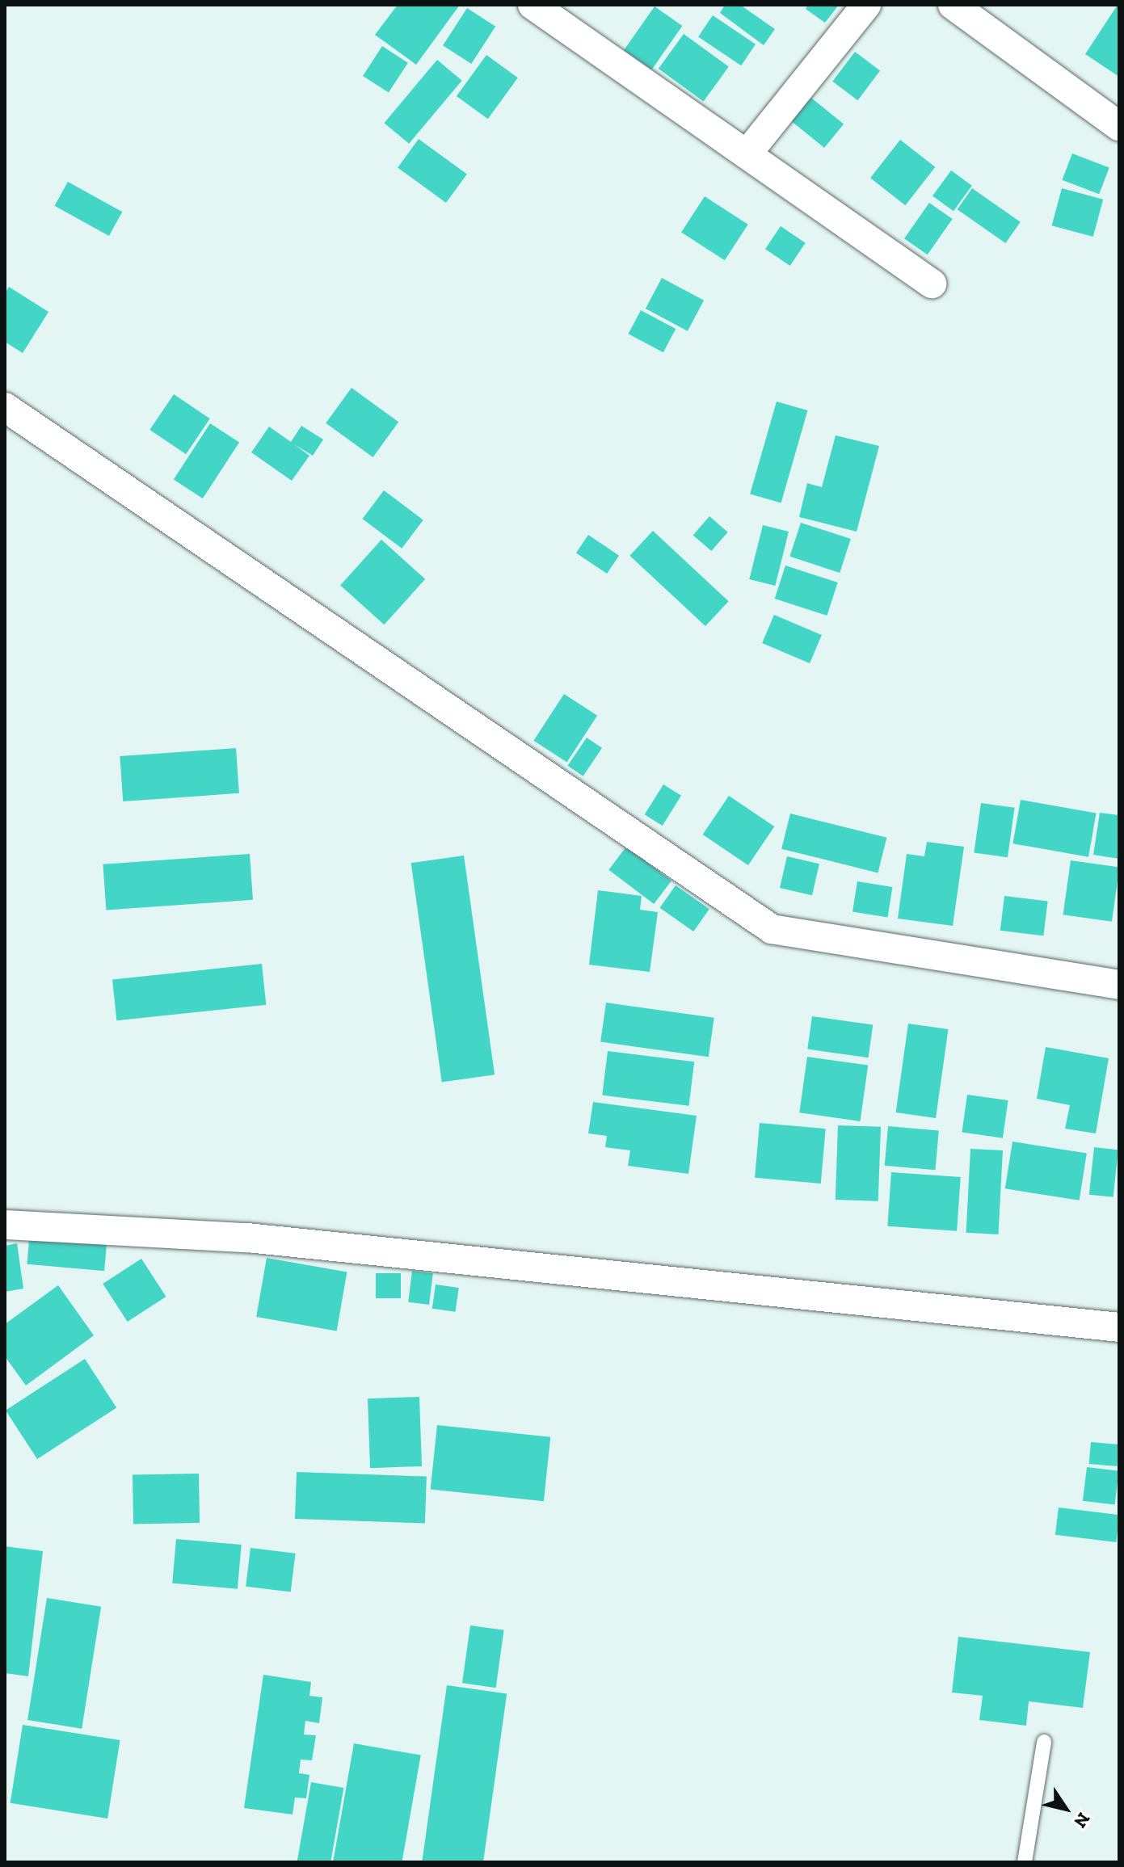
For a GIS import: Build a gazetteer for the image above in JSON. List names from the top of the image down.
{
  "north": "bottom right"
}
